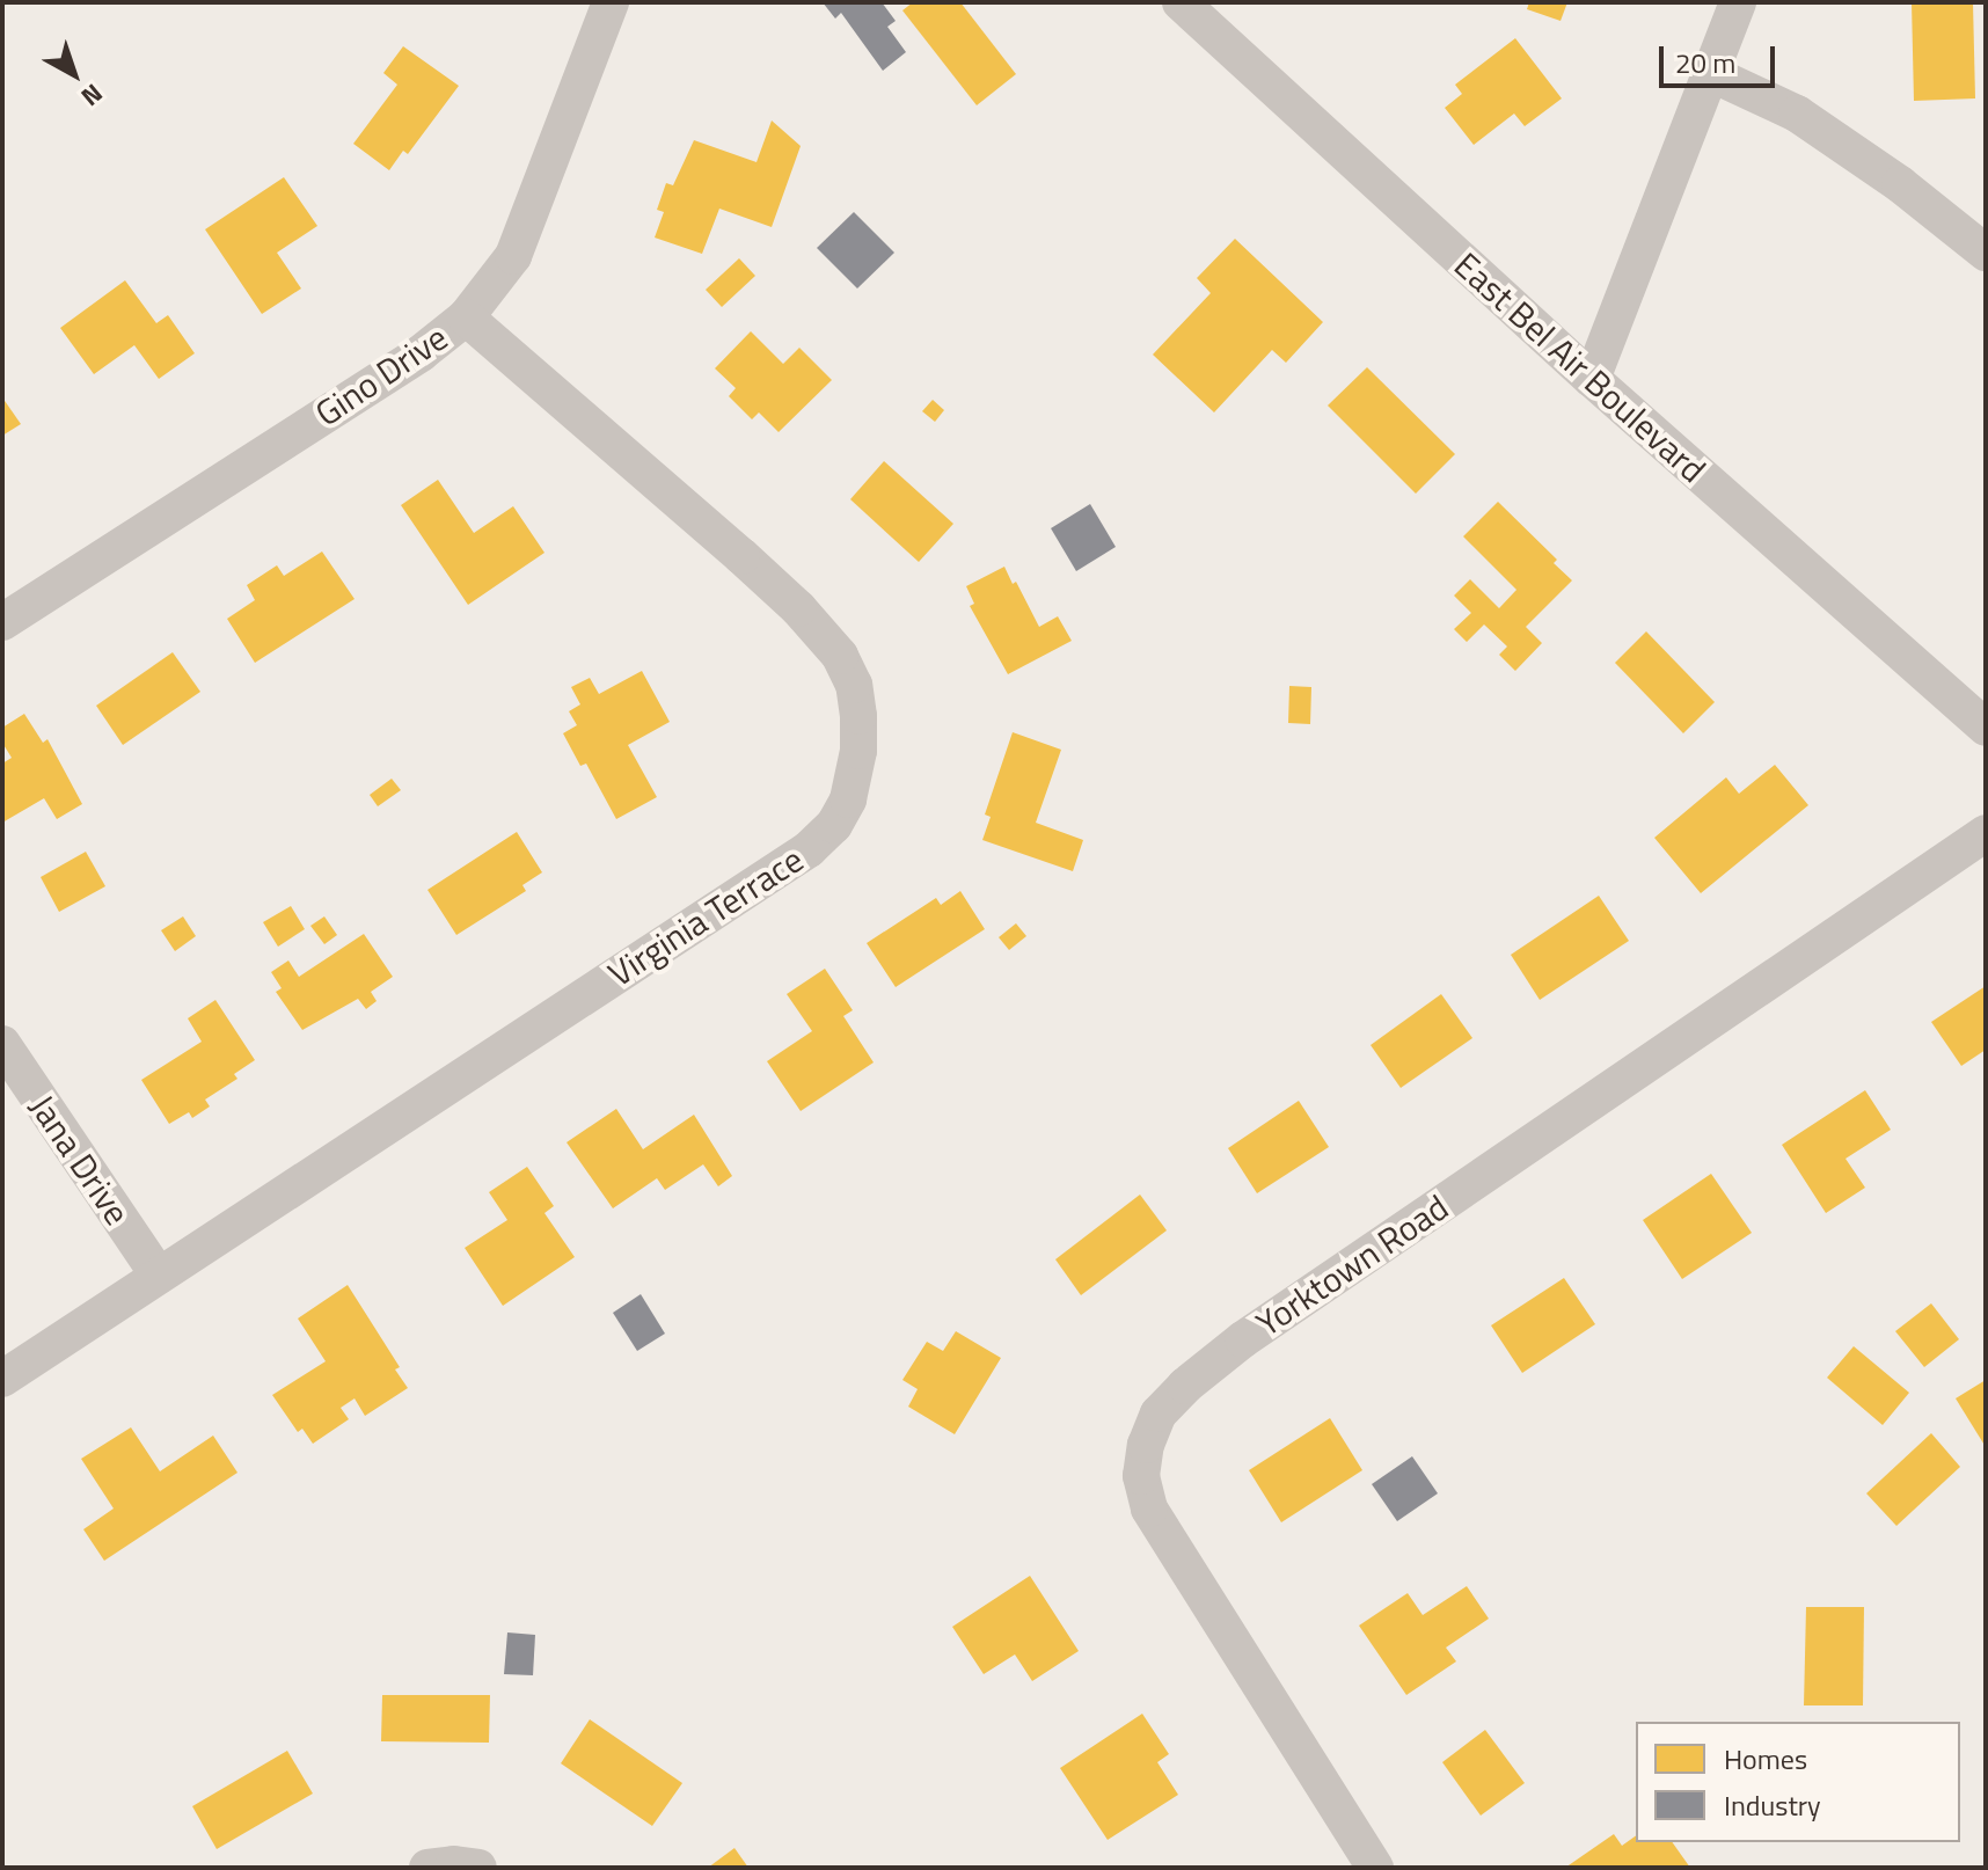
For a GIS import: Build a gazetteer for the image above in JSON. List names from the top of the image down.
{
  "streets": {
    "street": [
      "East Bel Air Boulevard",
      "Gino Drive",
      "Virginia Terrace",
      "Jana Drive",
      "Yorktown Road"
    ]
  },
  "crossings": [
    ["Gino Drive", "Virginia Terrace"],
    ["Virginia Terrace", "Jana Drive"]
  ],
  "legend": ["Homes", "Industry"],
  "scale_bar": "20 m",
  "north": "bottom right"
}
